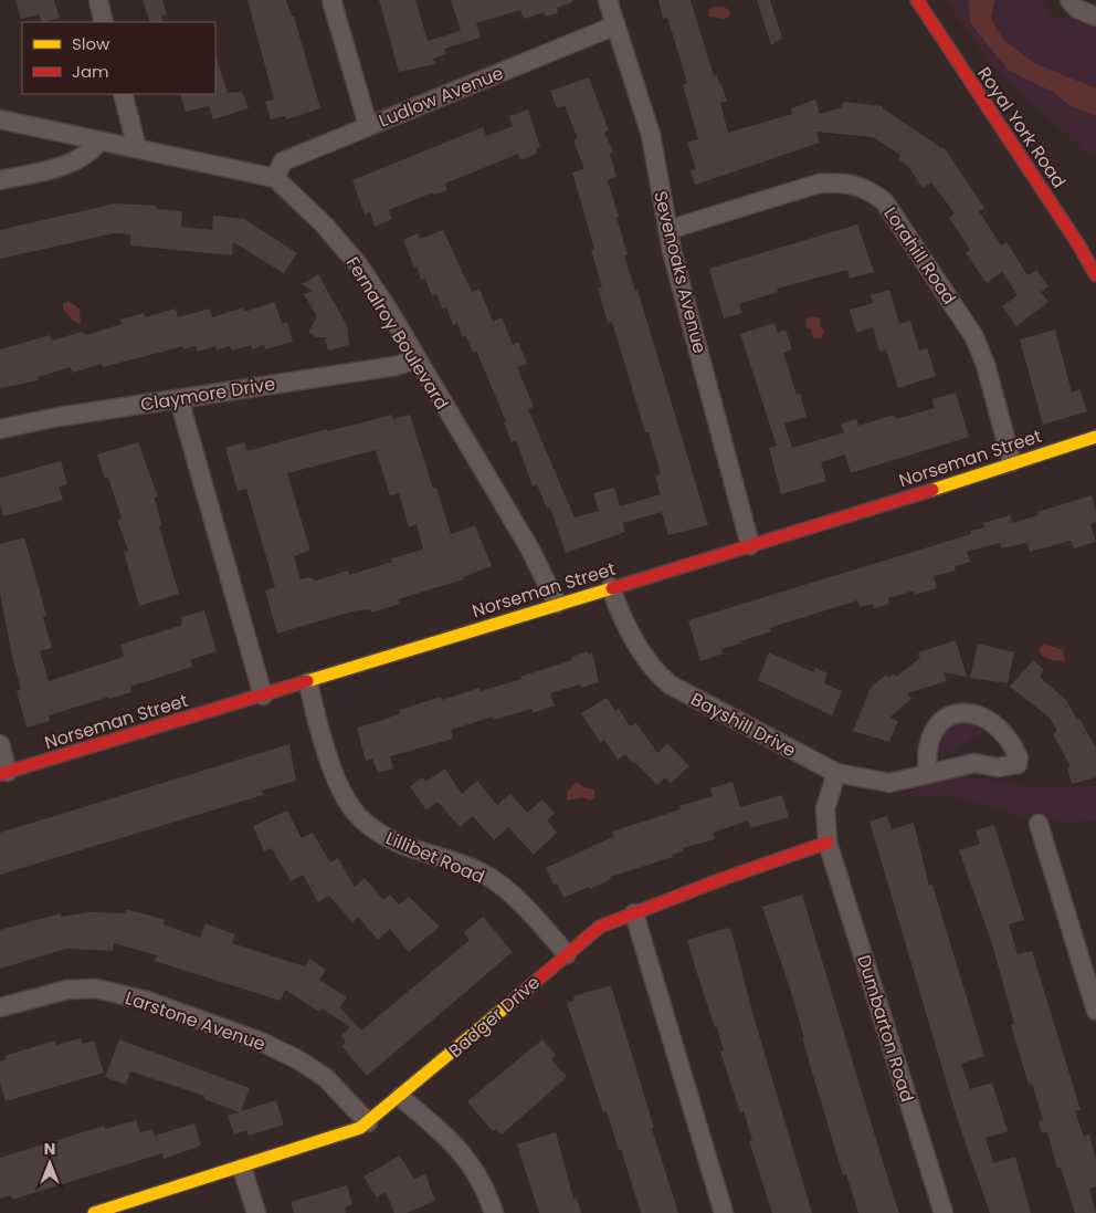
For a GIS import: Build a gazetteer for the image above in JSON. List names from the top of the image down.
{
  "streets": {
    "street": [
      "Ludlow Avenue",
      "Royal York Road",
      "Lorahill Road",
      "Sevenoaks Avenue",
      "Fernalroy Boulevard",
      "Claymore Drive",
      "Norseman Street",
      "Bayshill Drive",
      "Lillibet Road",
      "Badger Drive",
      "Larstone Avenue",
      "Dumbarton Road"
    ]
  },
  "crossings": [
    ["Ludlow Avenue", "Sevenoaks Avenue"],
    ["Ludlow Avenue", "Fernalroy Boulevard"],
    ["Lorahill Road", "Sevenoaks Avenue"],
    ["Lorahill Road", "Norseman Street"],
    ["Sevenoaks Avenue", "Norseman Street"],
    ["Fernalroy Boulevard", "Claymore Drive"],
    ["Fernalroy Boulevard", "Norseman Street"],
    ["Norseman Street", "Bayshill Drive"],
    ["Norseman Street", "Lillibet Road"],
    ["Lillibet Road", "Badger Drive"],
    ["Badger Drive", "Larstone Avenue"],
    ["Badger Drive", "Dumbarton Road"]
  ],
  "legend": ["Slow", "Jam"],
  "north": "top"
}
